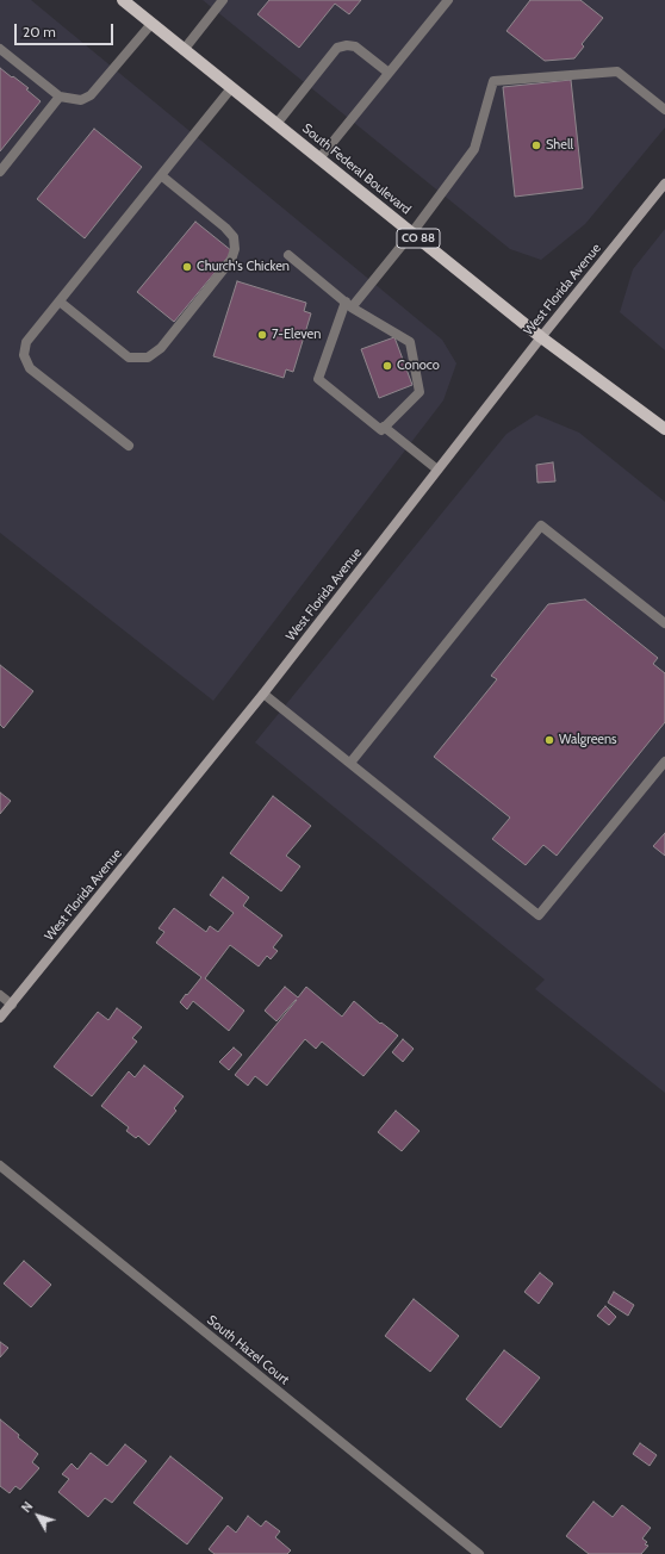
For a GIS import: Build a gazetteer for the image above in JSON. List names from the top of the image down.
{
  "streets": {
    "main road": ["South Federal Boulevard", "CO 88"],
    "street": ["West Florida Avenue", "South Hazel Court"]
  },
  "crossings": [
    ["South Federal Boulevard", "West Florida Avenue"]
  ],
  "places": [
    "Shell",
    "Church's Chicken",
    "7-Eleven",
    "Conoco",
    "Walgreens"
  ],
  "scale_bar": "20 m",
  "north": "top left"
}
